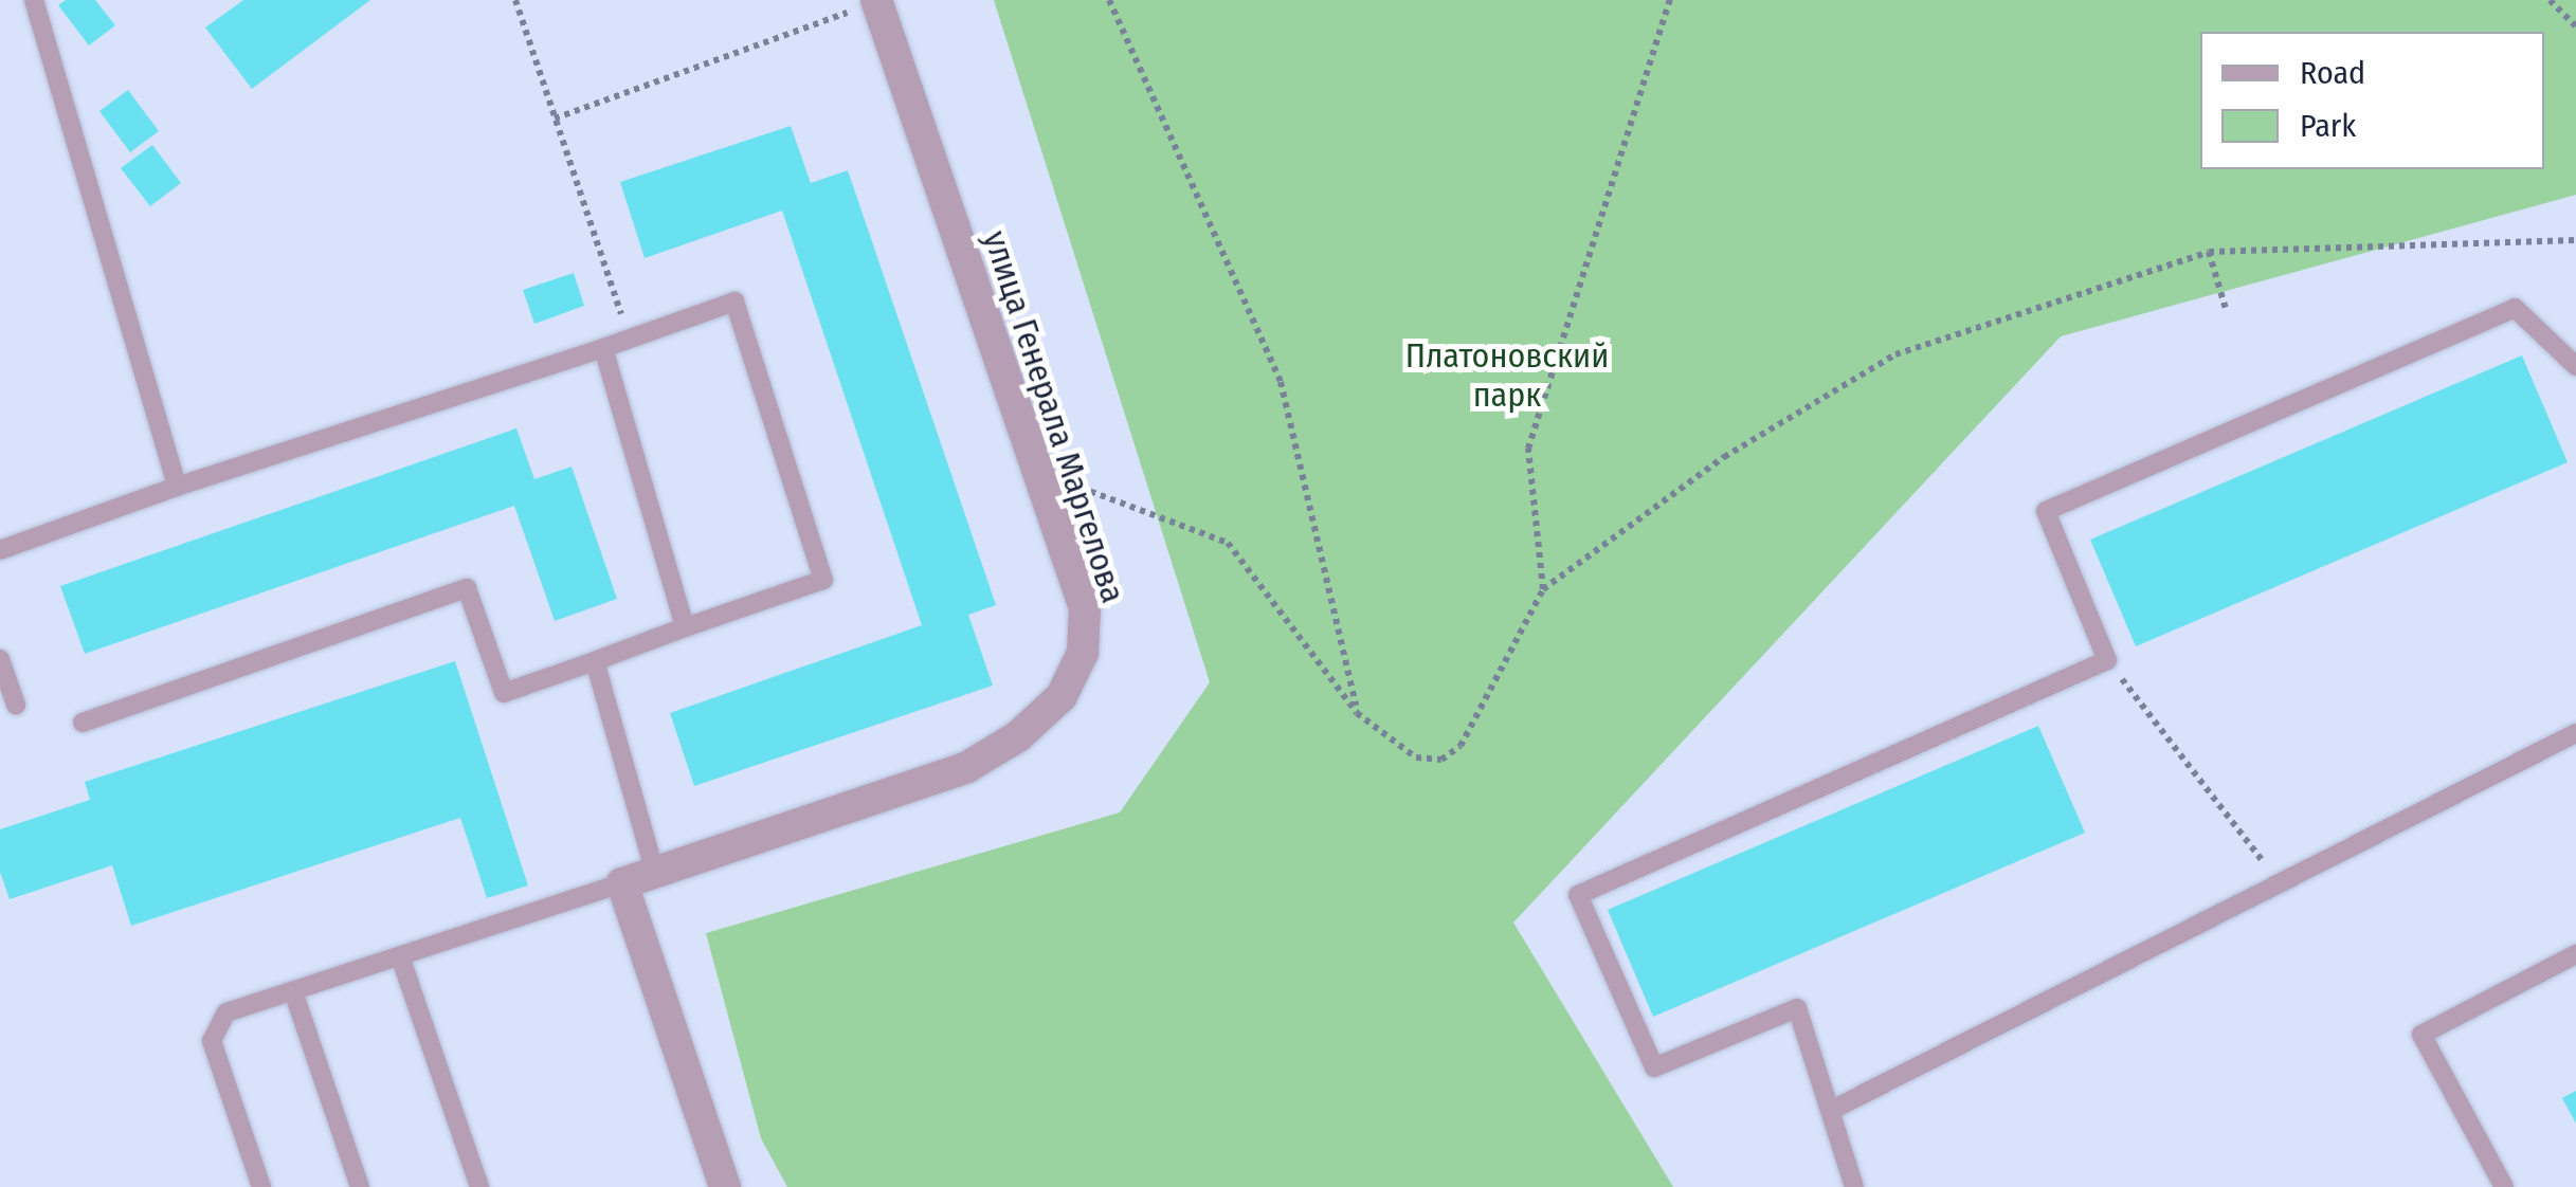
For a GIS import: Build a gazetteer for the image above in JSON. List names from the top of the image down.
{
  "streets": {
    "street": ["улица Генерала Маргелова"]
  },
  "parks": ["Платоновский парк"],
  "legend": ["Road", "Park"]
}
